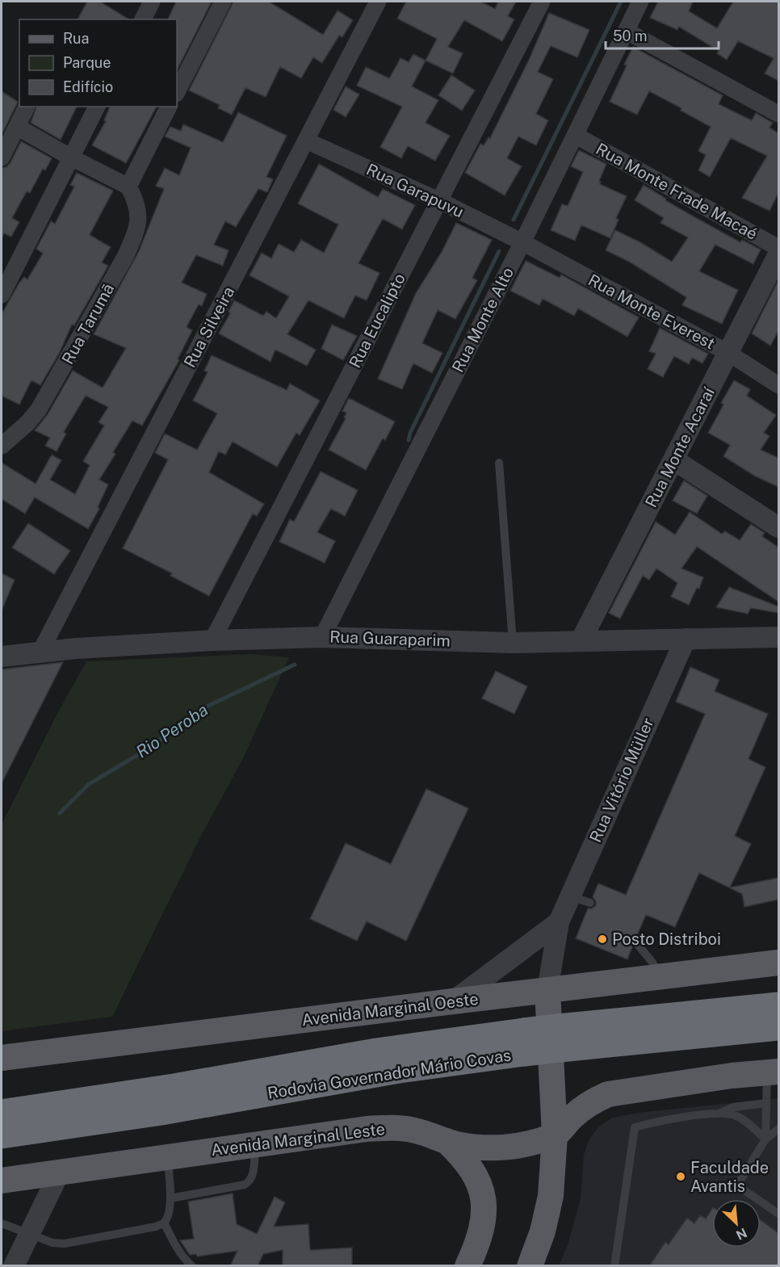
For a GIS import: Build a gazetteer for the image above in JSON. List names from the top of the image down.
{
  "streets": {
    "highway": ["Rodovia Governador Mário Covas"],
    "main road": ["Rua Vitório Müller", "Avenida Marginal Oeste", "Avenida Marginal Leste"],
    "street": [
      "Rua Garapuvu",
      "Rua Monte Frade Macaé",
      "Rua Monte Everest",
      "Rua Monte Alto",
      "Rua Eucalipto",
      "Rua Tarumã",
      "Rua Silveira",
      "Rua Monte Acaraí",
      "Rua Guaraparim"
    ]
  },
  "crossings": [
    ["Rua Garapuvu", "Rua Monte Everest"],
    ["Rua Garapuvu", "Rua Monte Alto"],
    ["Rua Garapuvu", "Rua Eucalipto"],
    ["Rua Garapuvu", "Rua Silveira"],
    ["Rua Monte Frade Macaé", "Rua Monte Alto"],
    ["Rua Monte Everest", "Rua Monte Alto"],
    ["Rua Monte Everest", "Rua Monte Acaraí"],
    ["Rua Monte Alto", "Rua Guaraparim"],
    ["Rua Eucalipto", "Rua Guaraparim"],
    ["Rua Silveira", "Rua Guaraparim"],
    ["Rua Monte Acaraí", "Rua Guaraparim"],
    ["Rua Guaraparim", "Rua Vitório Müller"],
    ["Rua Vitório Müller", "Avenida Marginal Oeste"],
    ["Rua Vitório Müller", "Avenida Marginal Leste"]
  ],
  "water": ["Rio Peroba"],
  "places": ["Posto Distriboi", "Faculdade Avantis"],
  "legend": ["Rua", "Parque", "Edifício"],
  "scale_bar": "50 m",
  "north": "bottom right"
}
